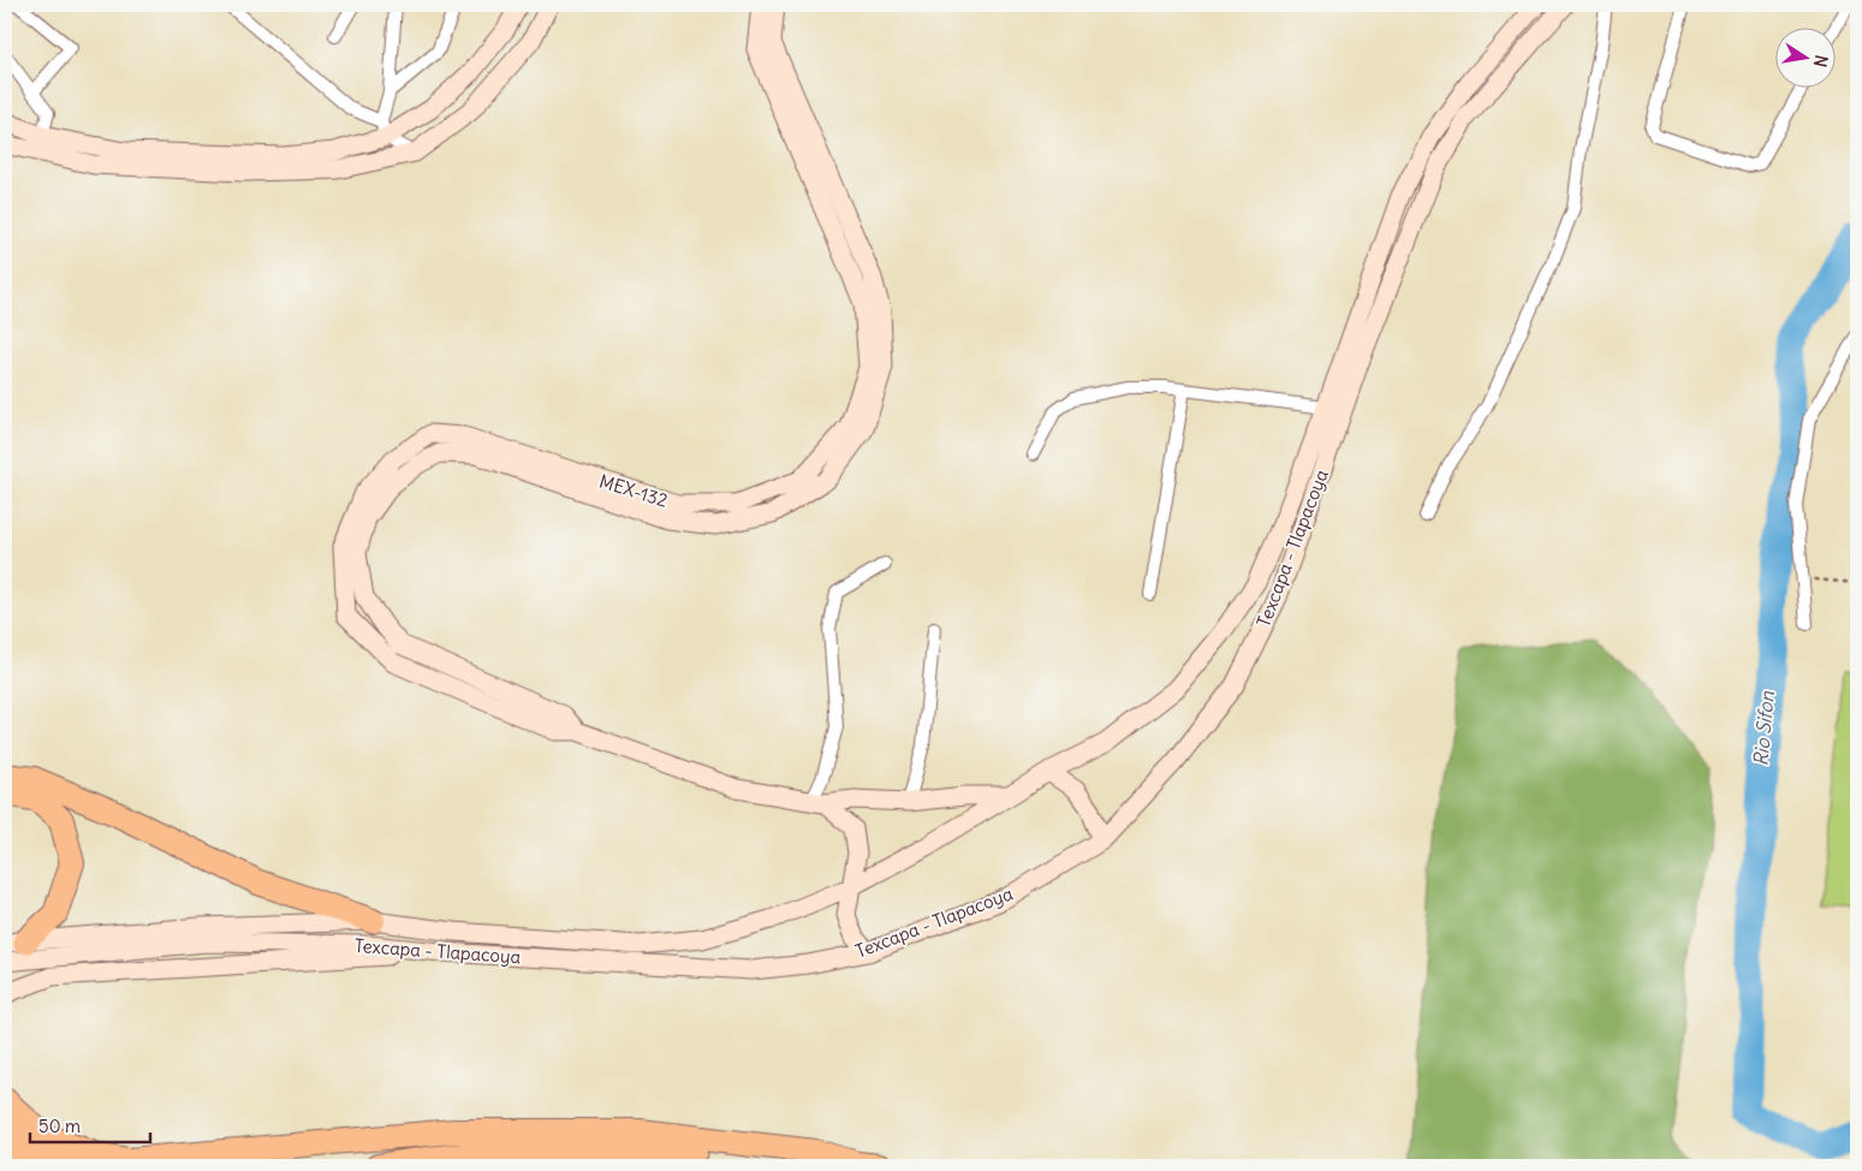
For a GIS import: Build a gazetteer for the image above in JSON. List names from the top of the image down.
{
  "streets": {
    "main road": ["MEX-132", "Texcapa - Tlapacoya"]
  },
  "crossings": [
    ["MEX-132", "Texcapa - Tlapacoya"]
  ],
  "water": ["Rio Sifon"],
  "scale_bar": "50 m",
  "north": "right"
}
